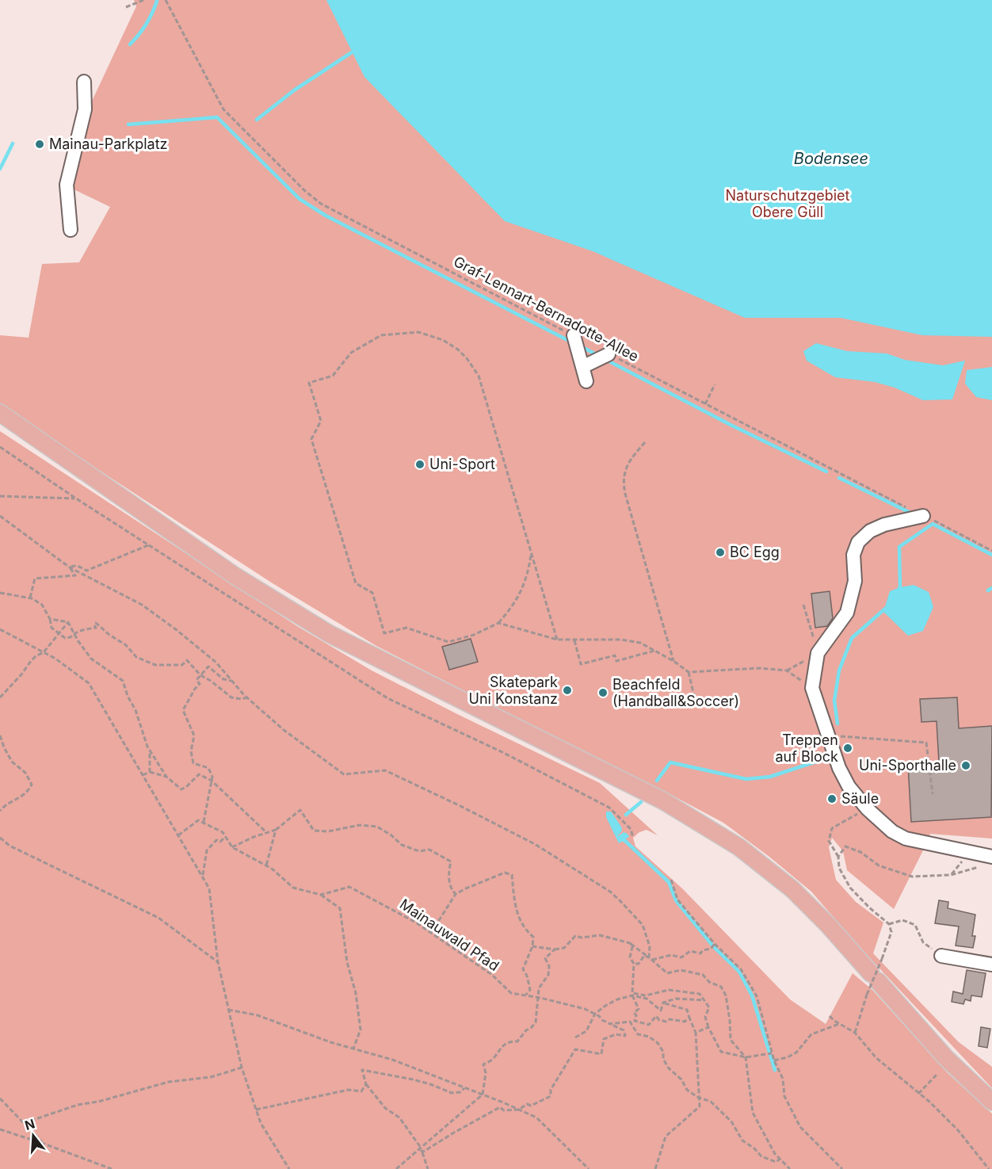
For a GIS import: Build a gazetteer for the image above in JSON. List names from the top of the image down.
{
  "streets": {
    "path": ["Graf-Lennart-Bernadotte-Allee", "Mainauwald Pfad"]
  },
  "water": ["Bodensee"],
  "parks": ["Naturschutzgebiet Obere Güll"],
  "places": [
    "Mainau-Parkplatz",
    "Uni-Sport",
    "BC Egg",
    "Skatepark Uni Konstanz",
    "Beachfeld (Handball&Soccer)",
    "Treppen auf Block",
    "Uni-Sporthalle",
    "Säule"
  ],
  "north": "top"
}
